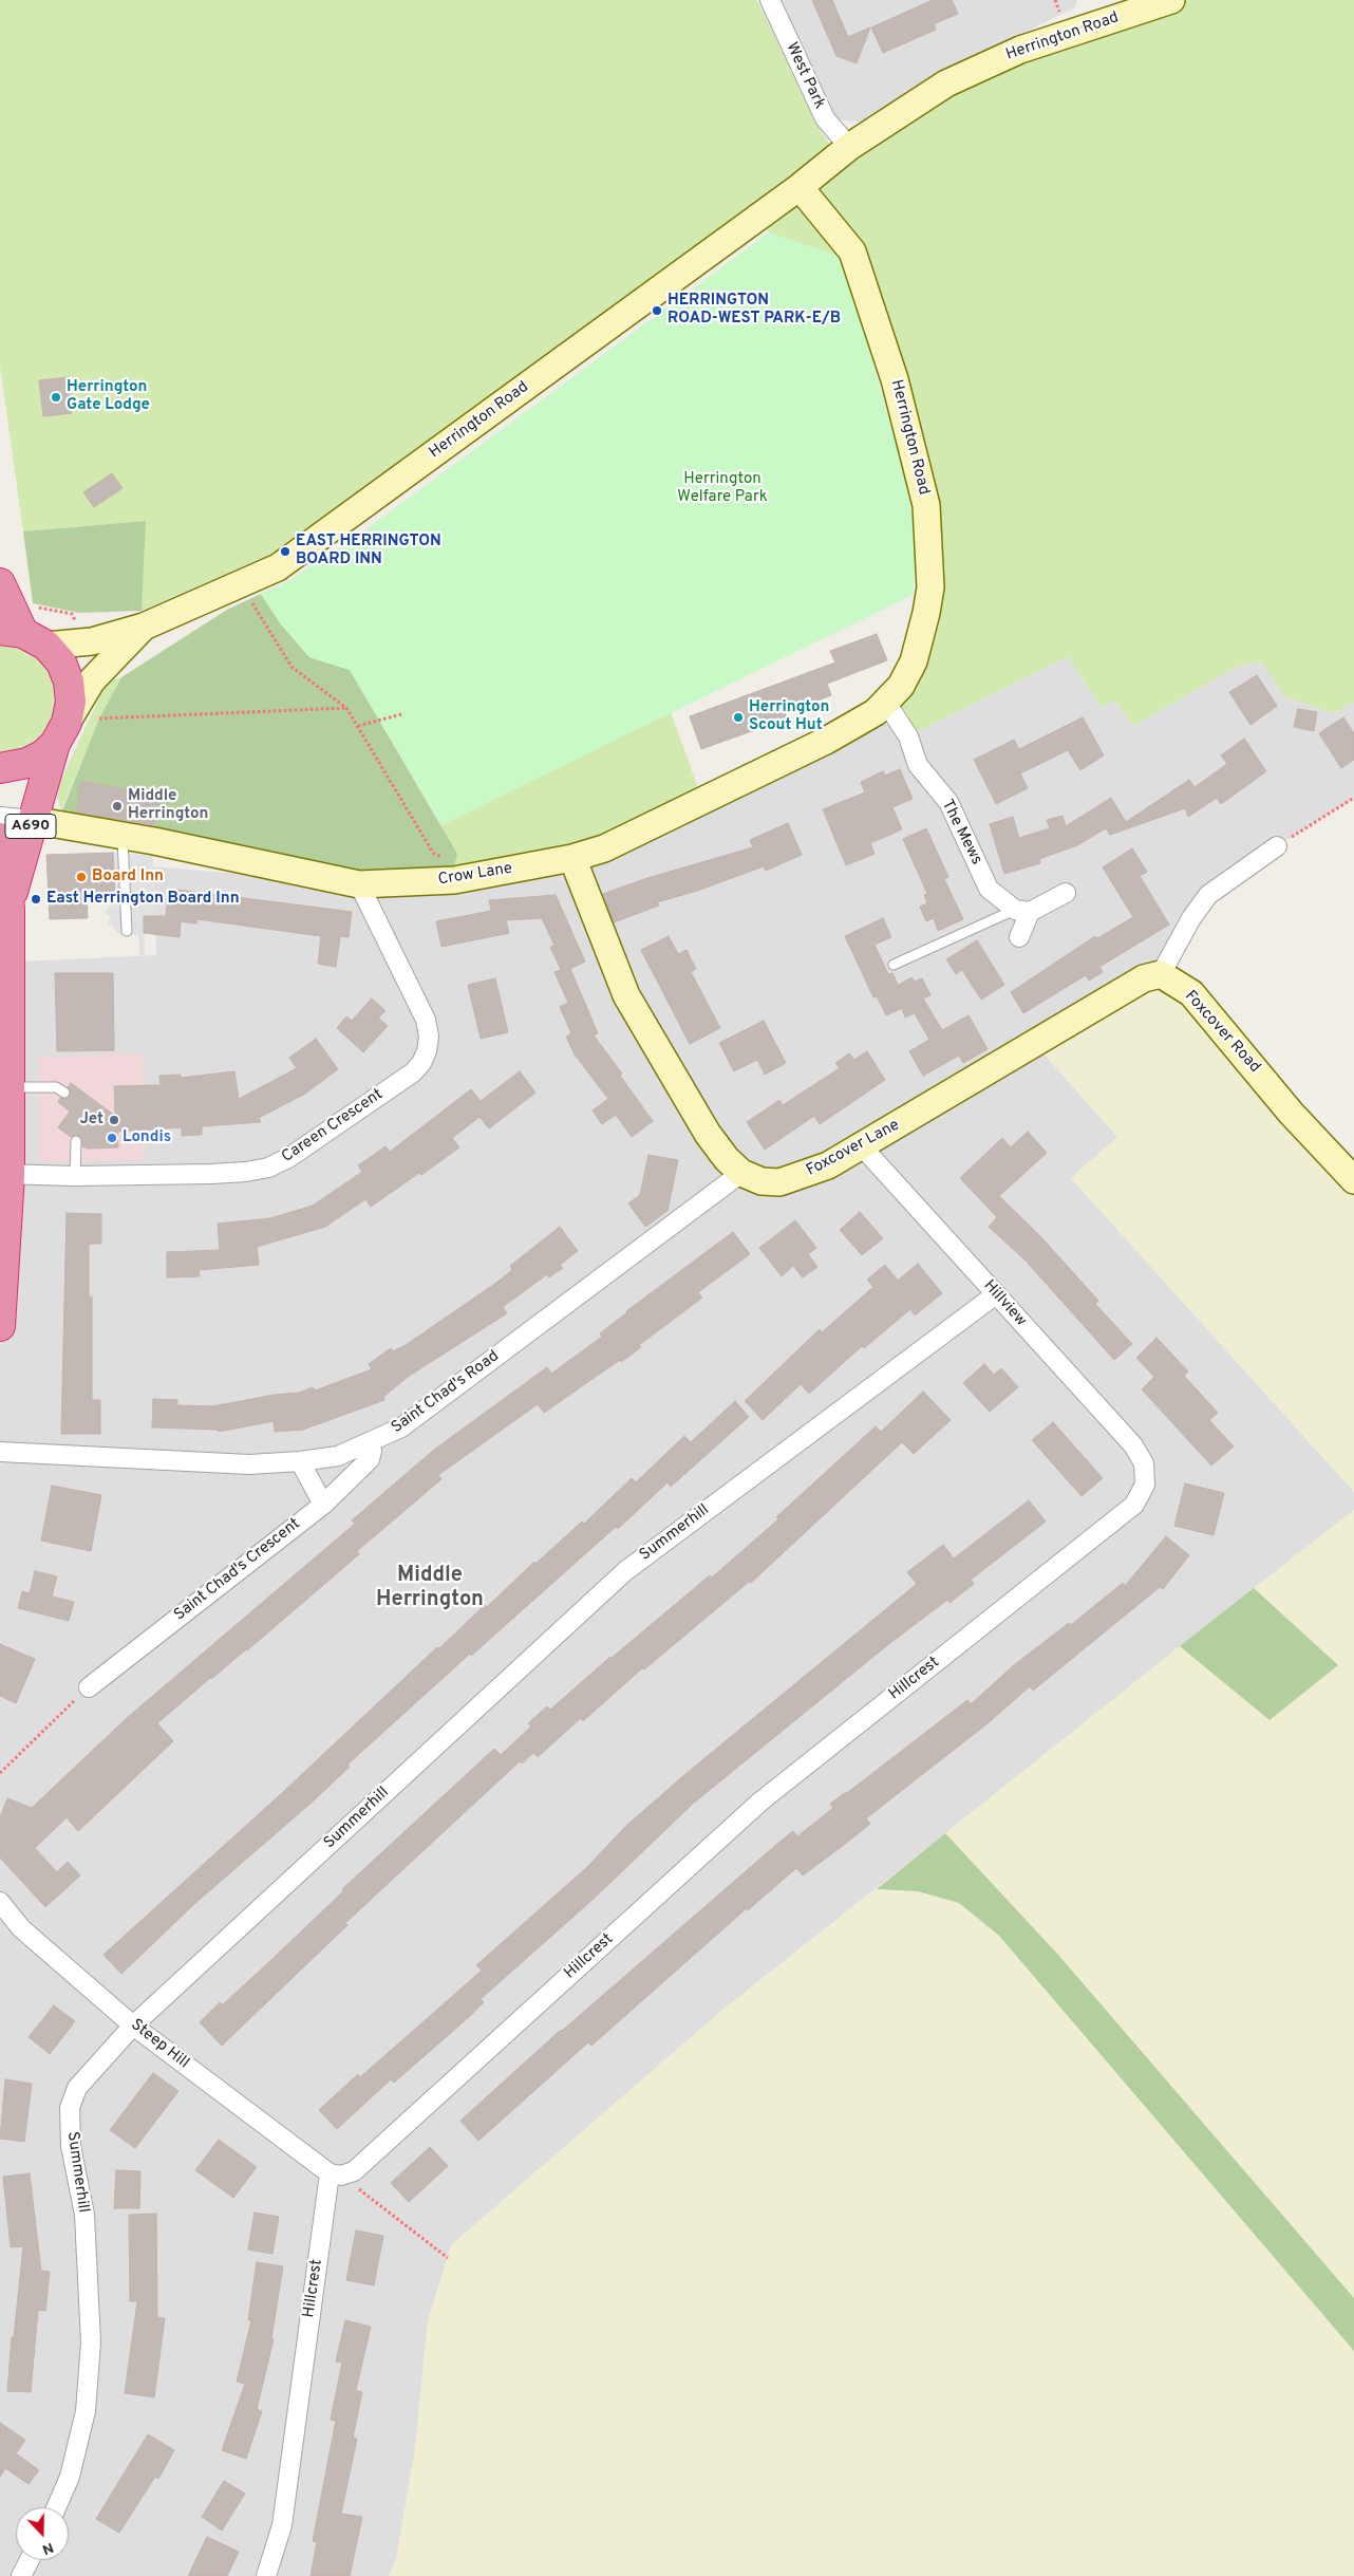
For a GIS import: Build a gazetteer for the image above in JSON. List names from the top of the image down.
{
  "streets": {
    "highway": ["A690"],
    "street": [
      "Herrington Road",
      "West Park",
      "The Mews",
      "Crow Lane",
      "Foxcover Road",
      "Careen Crescent",
      "Foxcover Lane",
      "Hillview",
      "Saint Chad's Road",
      "Summerhill",
      "Saint Chad's Crescent",
      "Hillcrest",
      "Steep Hill"
    ]
  },
  "crossings": [
    ["Herrington Road", "West Park"],
    ["Herrington Road", "A690"],
    ["Herrington Road", "The Mews"],
    ["Herrington Road", "Crow Lane"],
    ["A690", "Crow Lane"],
    ["A690", "Careen Crescent"],
    ["The Mews", "Crow Lane"],
    ["Crow Lane", "Careen Crescent"],
    ["Crow Lane", "Foxcover Lane"],
    ["Foxcover Road", "Foxcover Lane"],
    ["Foxcover Lane", "Hillview"],
    ["Foxcover Lane", "Saint Chad's Road"],
    ["Hillview", "Summerhill"],
    ["Hillview", "Hillcrest"],
    ["Saint Chad's Road", "Saint Chad's Crescent"],
    ["Summerhill", "Steep Hill"],
    ["Hillcrest", "Steep Hill"]
  ],
  "districts": ["Middle Herrington"],
  "parks": ["Herrington Welfare Park"],
  "places": [
    "HERRINGTON ROAD-WEST PARK-E/B",
    "Herrington Gate Lodge",
    "EAST HERRINGTON BOARD INN",
    "Herrington Scout Hut",
    "Middle Herrington",
    "Board Inn",
    "East Herrington Board Inn",
    "Jet",
    "Londis"
  ],
  "north": "bottom"
}
